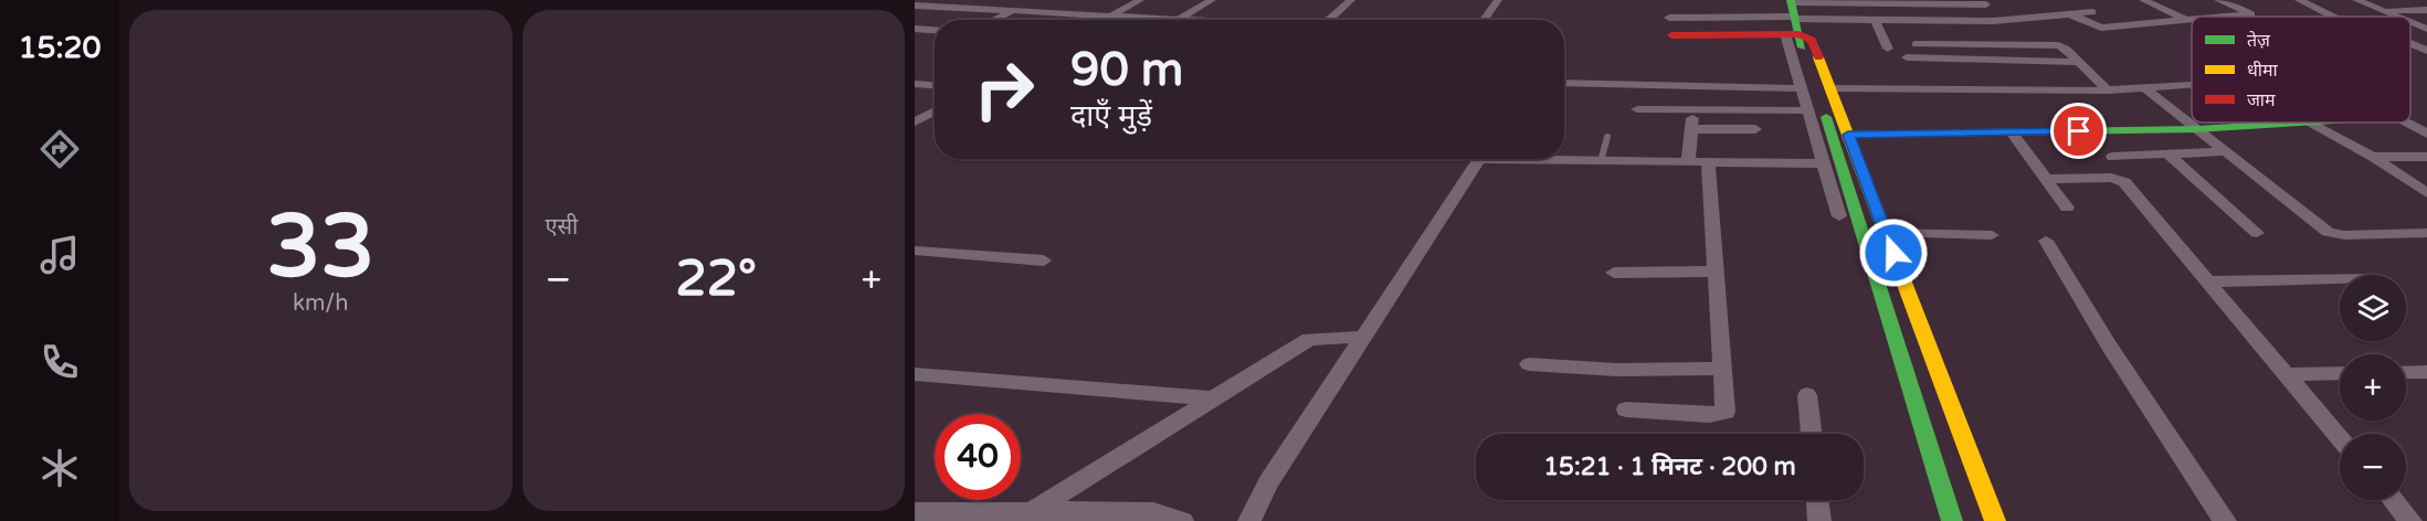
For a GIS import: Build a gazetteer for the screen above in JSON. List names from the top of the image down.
{
  "legend": ["तेज़", "धीमा", "जाम"],
  "page": {
    "tabs": "15:20",
    "tile": [
      ["33", "km/h"],
      "एसी"
    ],
    "turn": ["90 m", "दाएँ मुड़ें"],
    "heat": ["−", "22°", "+"],
    "map_buttons": ["+", "−"],
    "limit": "40",
    "trip": "15:21 · 1 मिनट · 200 m"
  }
}
